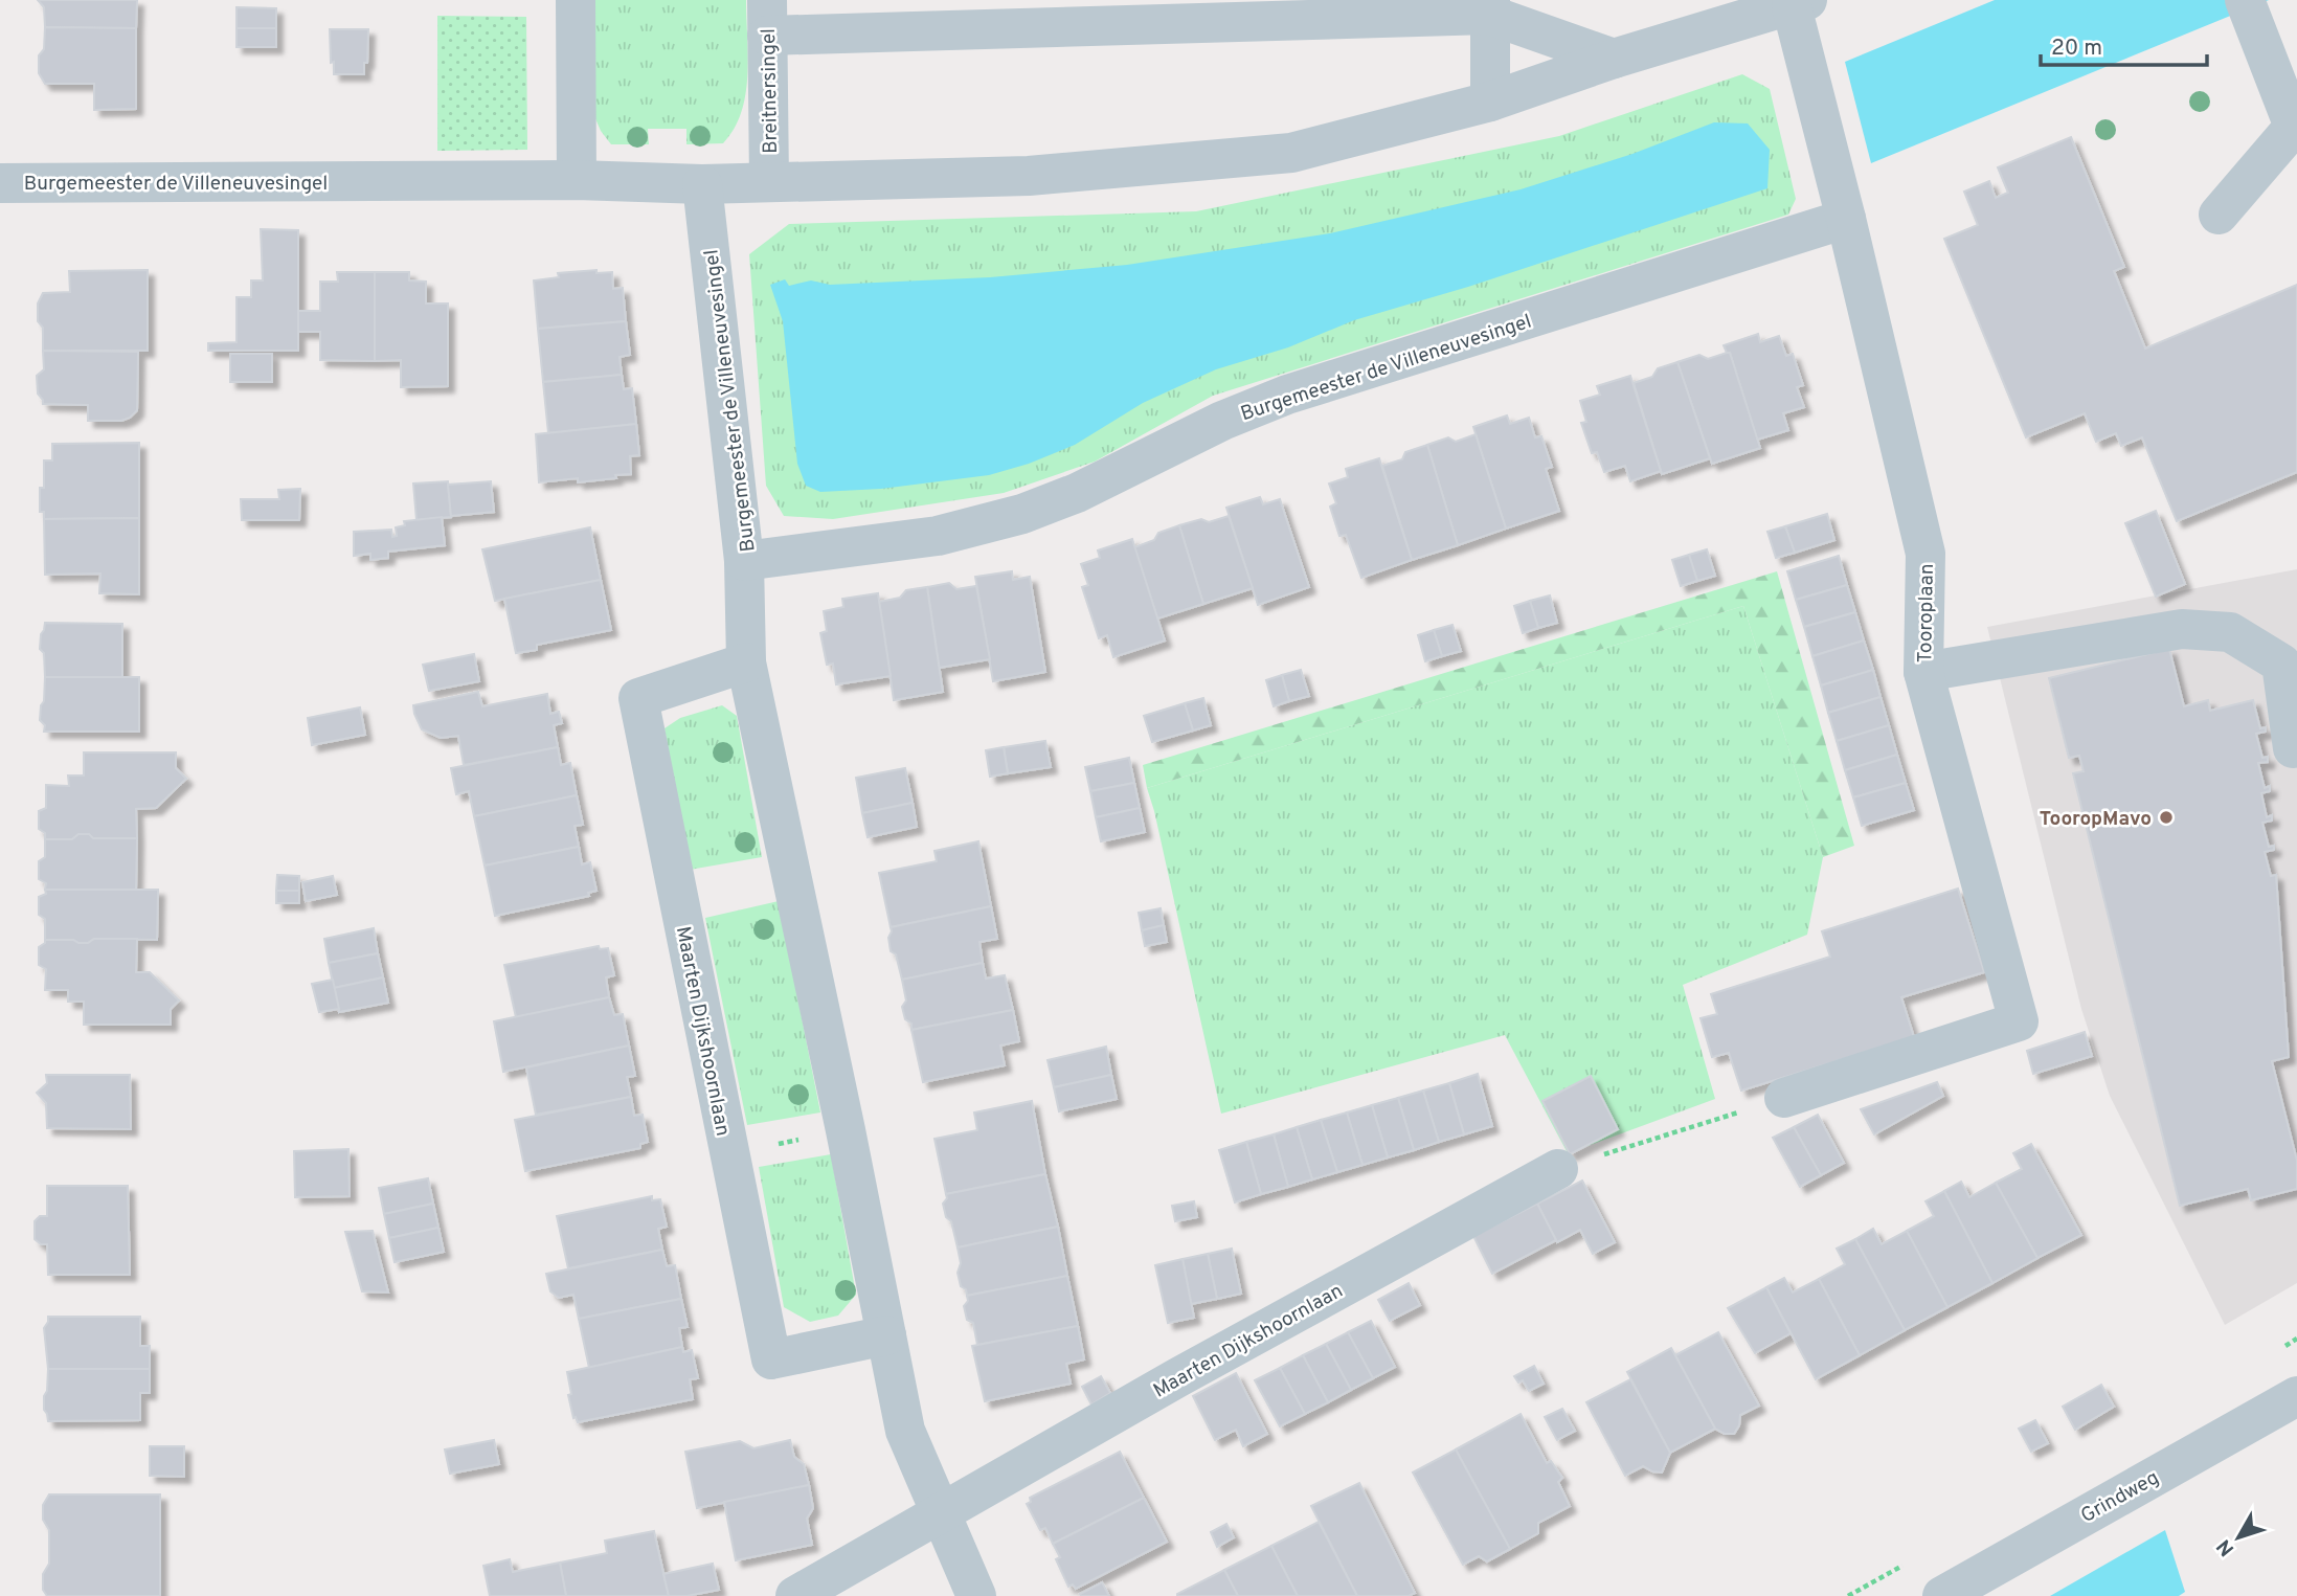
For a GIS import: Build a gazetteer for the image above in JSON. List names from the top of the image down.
{
  "streets": {
    "street": [
      "Breitnersingel",
      "Burgemeester de Villeneuvesingel",
      "Tooroplaan",
      "Maarten Dijkshoornlaan",
      "Grindweg"
    ]
  },
  "crossings": [
    ["Breitnersingel", "Burgemeester de Villeneuvesingel"],
    ["Burgemeester de Villeneuvesingel", "Tooroplaan"]
  ],
  "places": ["TooropMavo"],
  "scale_bar": "20 m",
  "north": "bottom left"
}
